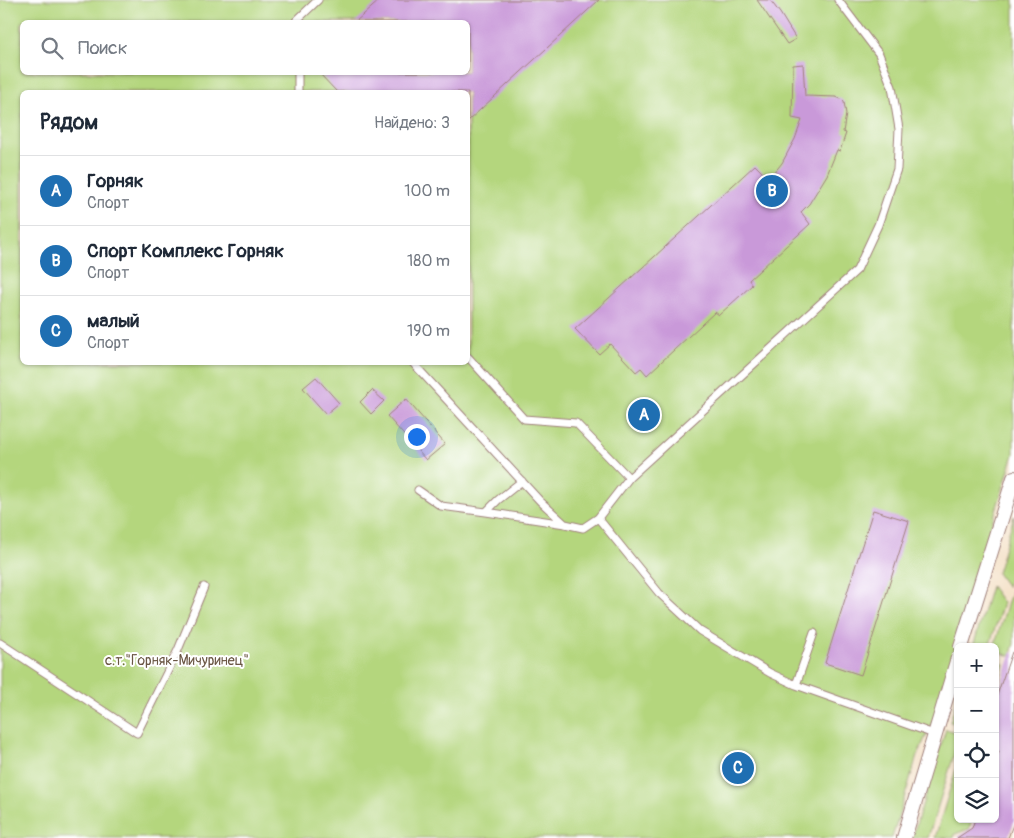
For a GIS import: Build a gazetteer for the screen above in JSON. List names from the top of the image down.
{
  "parks": ["с.т.\"Горняк-Мичуринец\""],
  "page": {
    "search": "Поиск",
    "heading": ["Рядом", "Найдено: 3"],
    "list": [
      {
        "mark": "A",
        "name": "Горняк",
        "note": "Спорт",
        "value": "100 m"
      },
      {
        "mark": "B",
        "name": "Спорт Комплекс Горняк",
        "note": "Спорт",
        "value": "180 m"
      },
      {
        "mark": "C",
        "name": "малый",
        "note": "Спорт",
        "value": "190 m"
      }
    ],
    "pins": ["B", "A", "C"],
    "map_buttons": ["+", "−"]
  }
}
